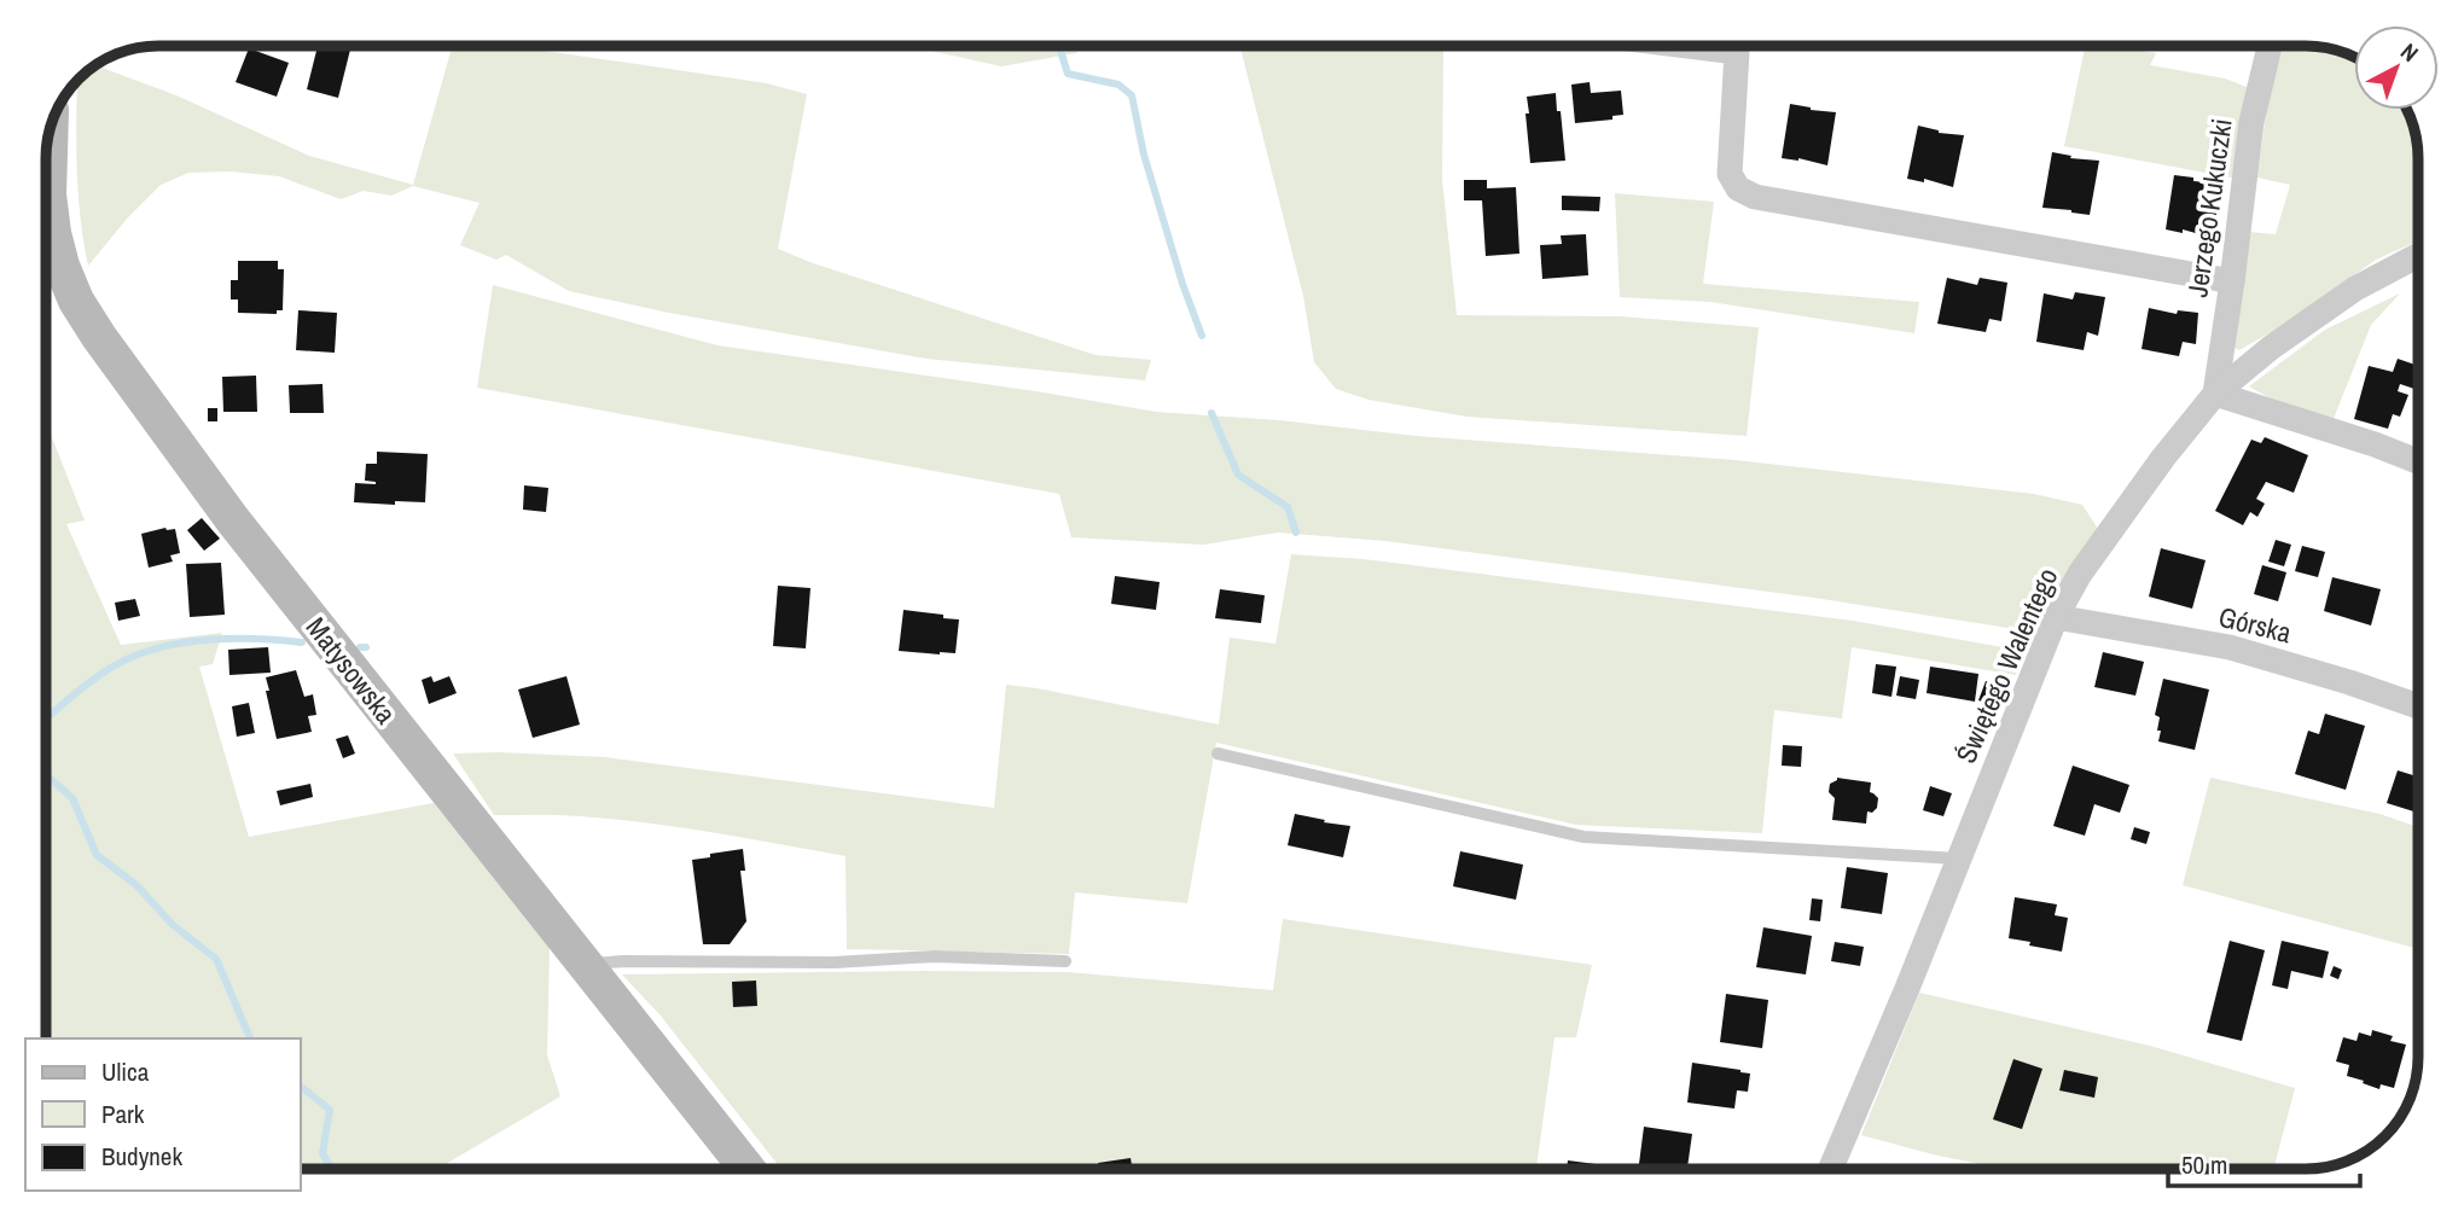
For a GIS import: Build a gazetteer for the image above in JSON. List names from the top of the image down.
{
  "streets": {
    "street": [
      "Jerzego Kukuczki",
      "Górska",
      "Świętego Walentego",
      "Matysowska"
    ]
  },
  "crossings": [
    ["Jerzego Kukuczki", "Świętego Walentego"],
    ["Górska", "Świętego Walentego"]
  ],
  "legend": ["Ulica", "Park", "Budynek"],
  "scale_bar": "50 m",
  "north": "top right"
}
